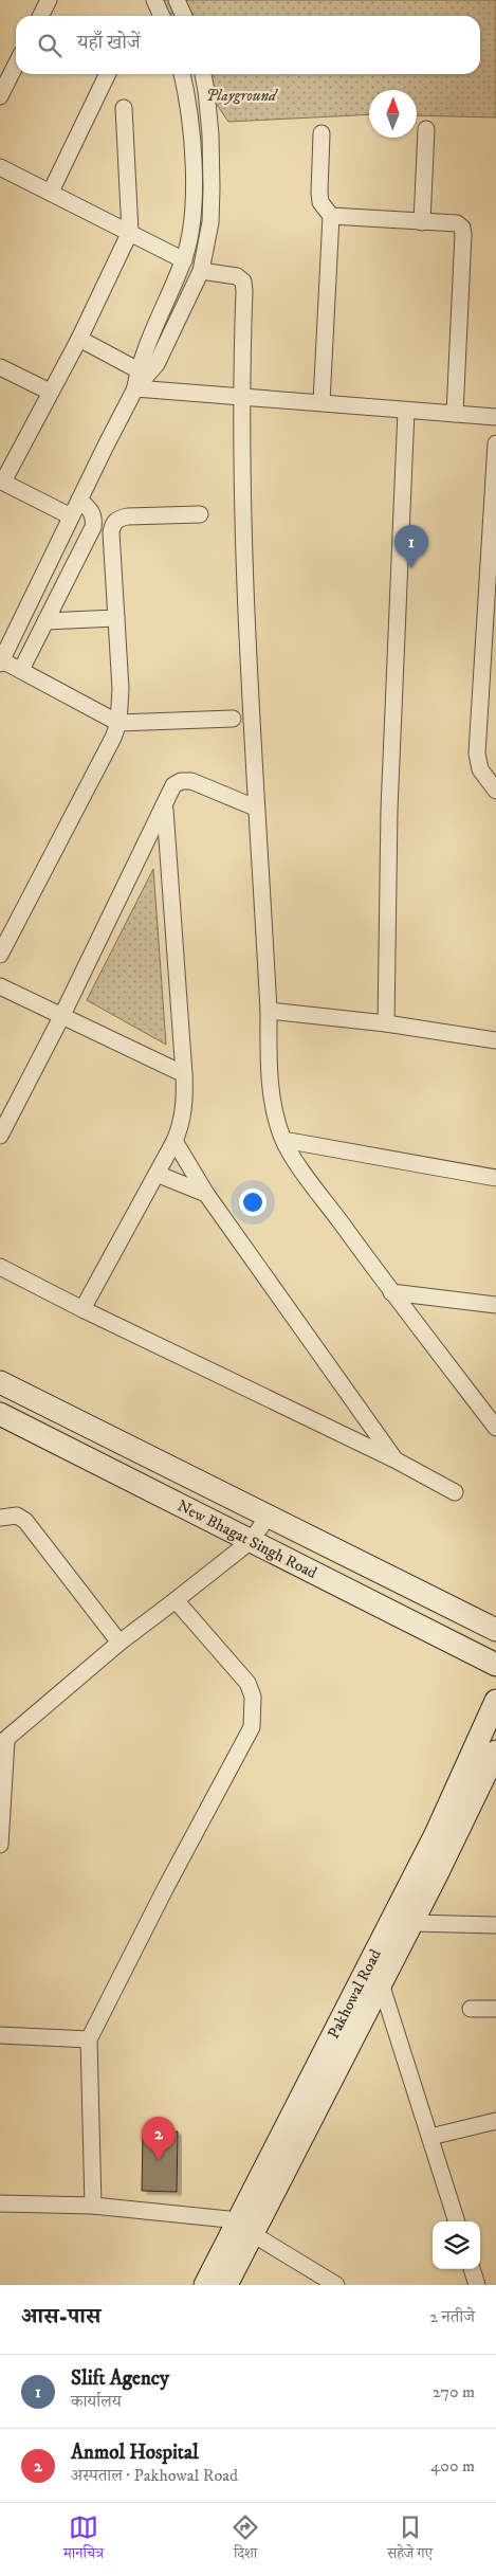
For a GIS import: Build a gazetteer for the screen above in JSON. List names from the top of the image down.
{
  "streets": {
    "street": ["New Bhagat Singh Road", "Pakhowal Road"]
  },
  "parks": ["Playground"],
  "north": "top",
  "page": {
    "search": "यहाँ खोजें",
    "pins": ["1", "2"],
    "heading": ["आस-पास", "2 नतीजे"],
    "list": [
      {
        "mark": "1",
        "name": "Slift Agency",
        "note": "कार्यालय",
        "value": "270 m"
      },
      {
        "mark": "2",
        "name": "Anmol Hospital",
        "note": "अस्पताल · Pakhowal Road",
        "value": "400 m"
      }
    ],
    "nav": ["मानचित्र", "दिशा", "सहेजे गए"]
  }
}
